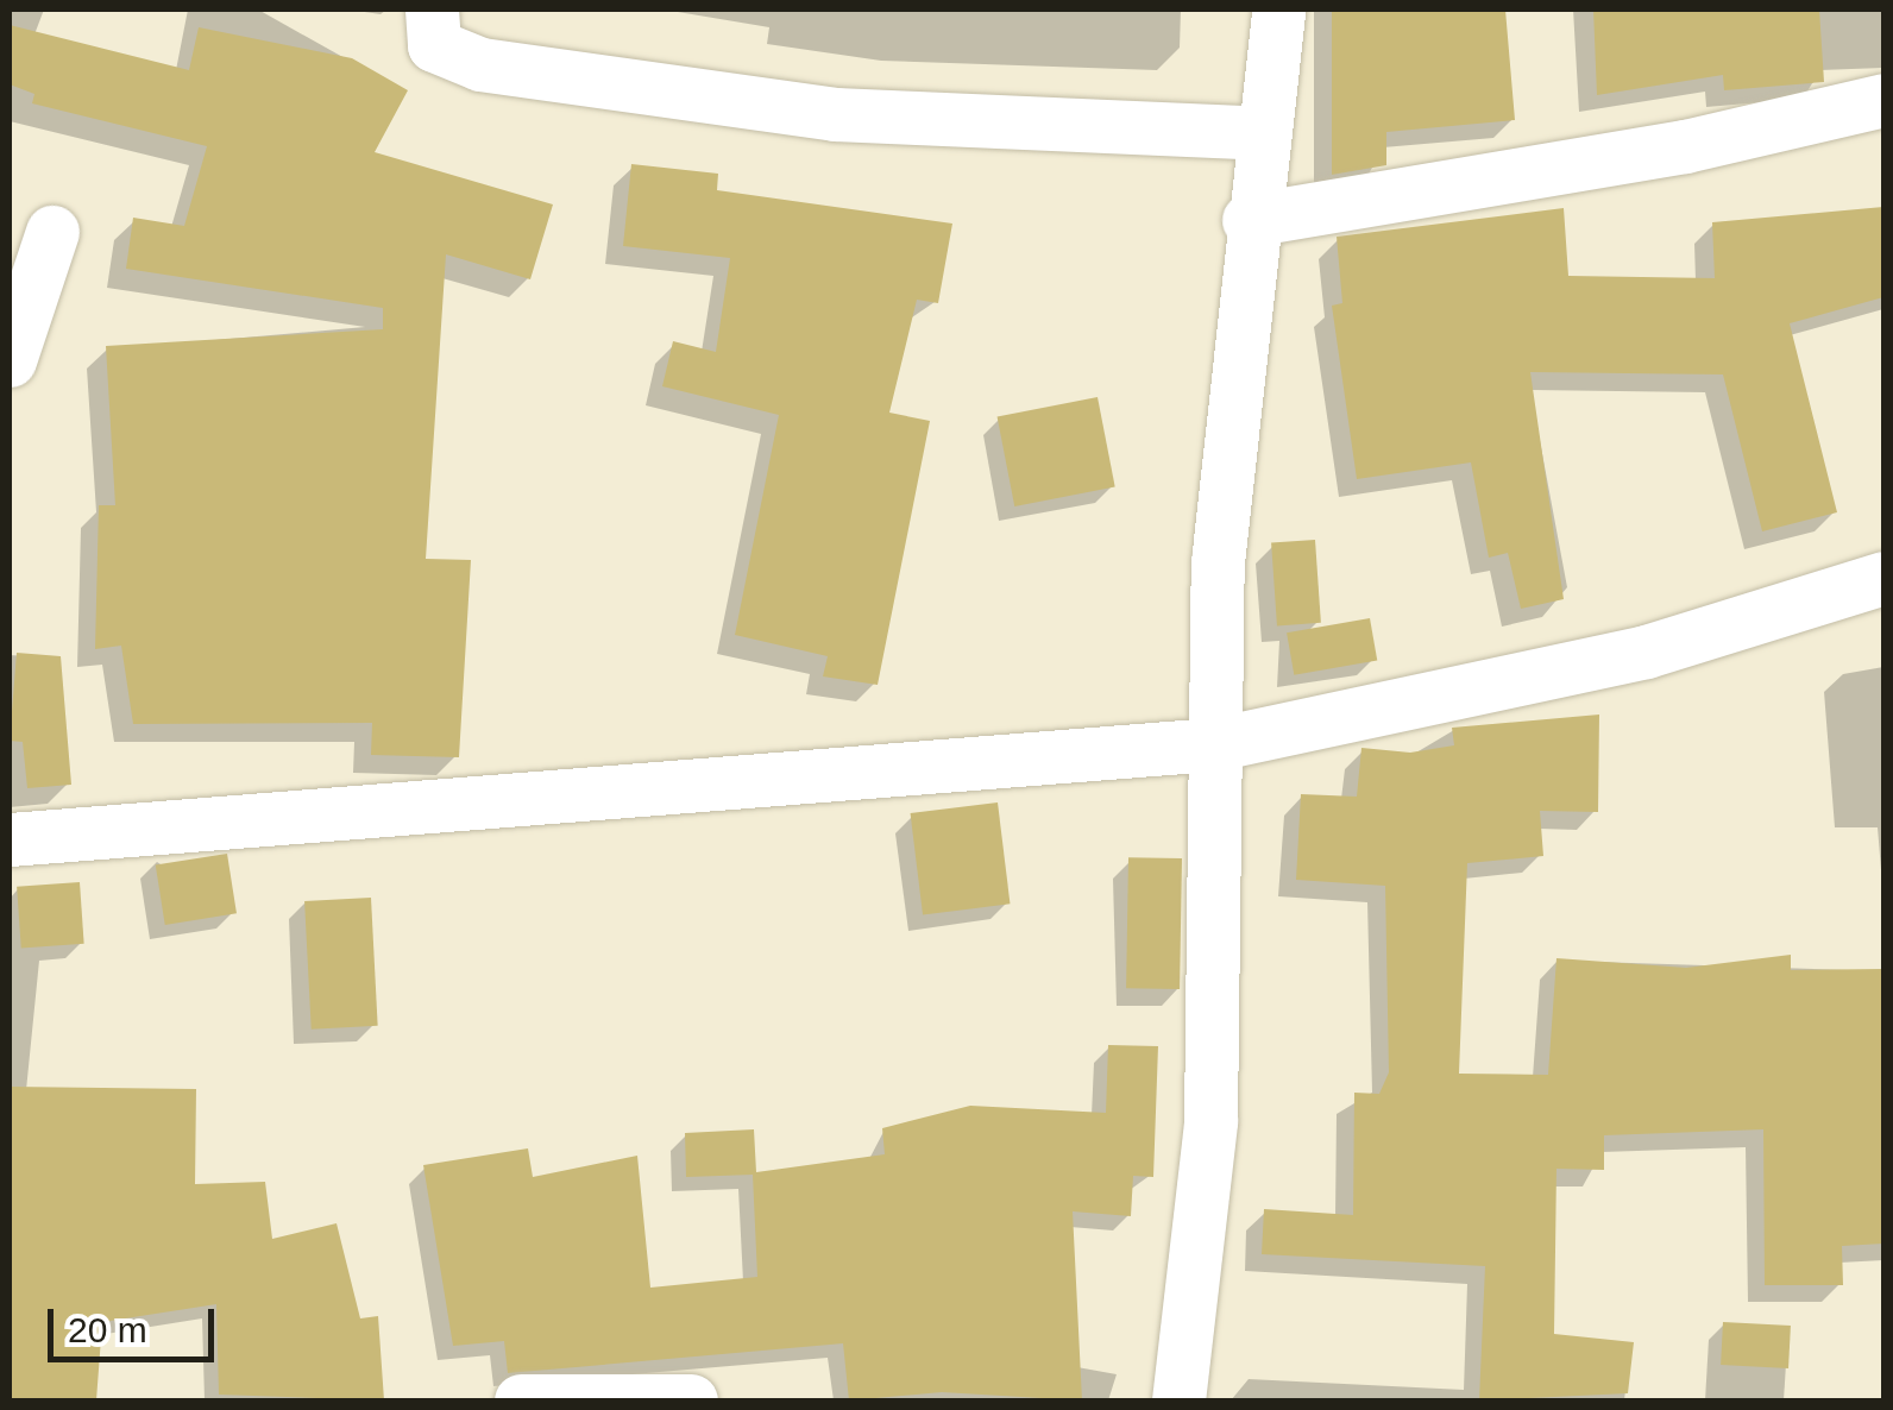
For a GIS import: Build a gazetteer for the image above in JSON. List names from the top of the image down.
{
  "scale_bar": "20 m"
}
